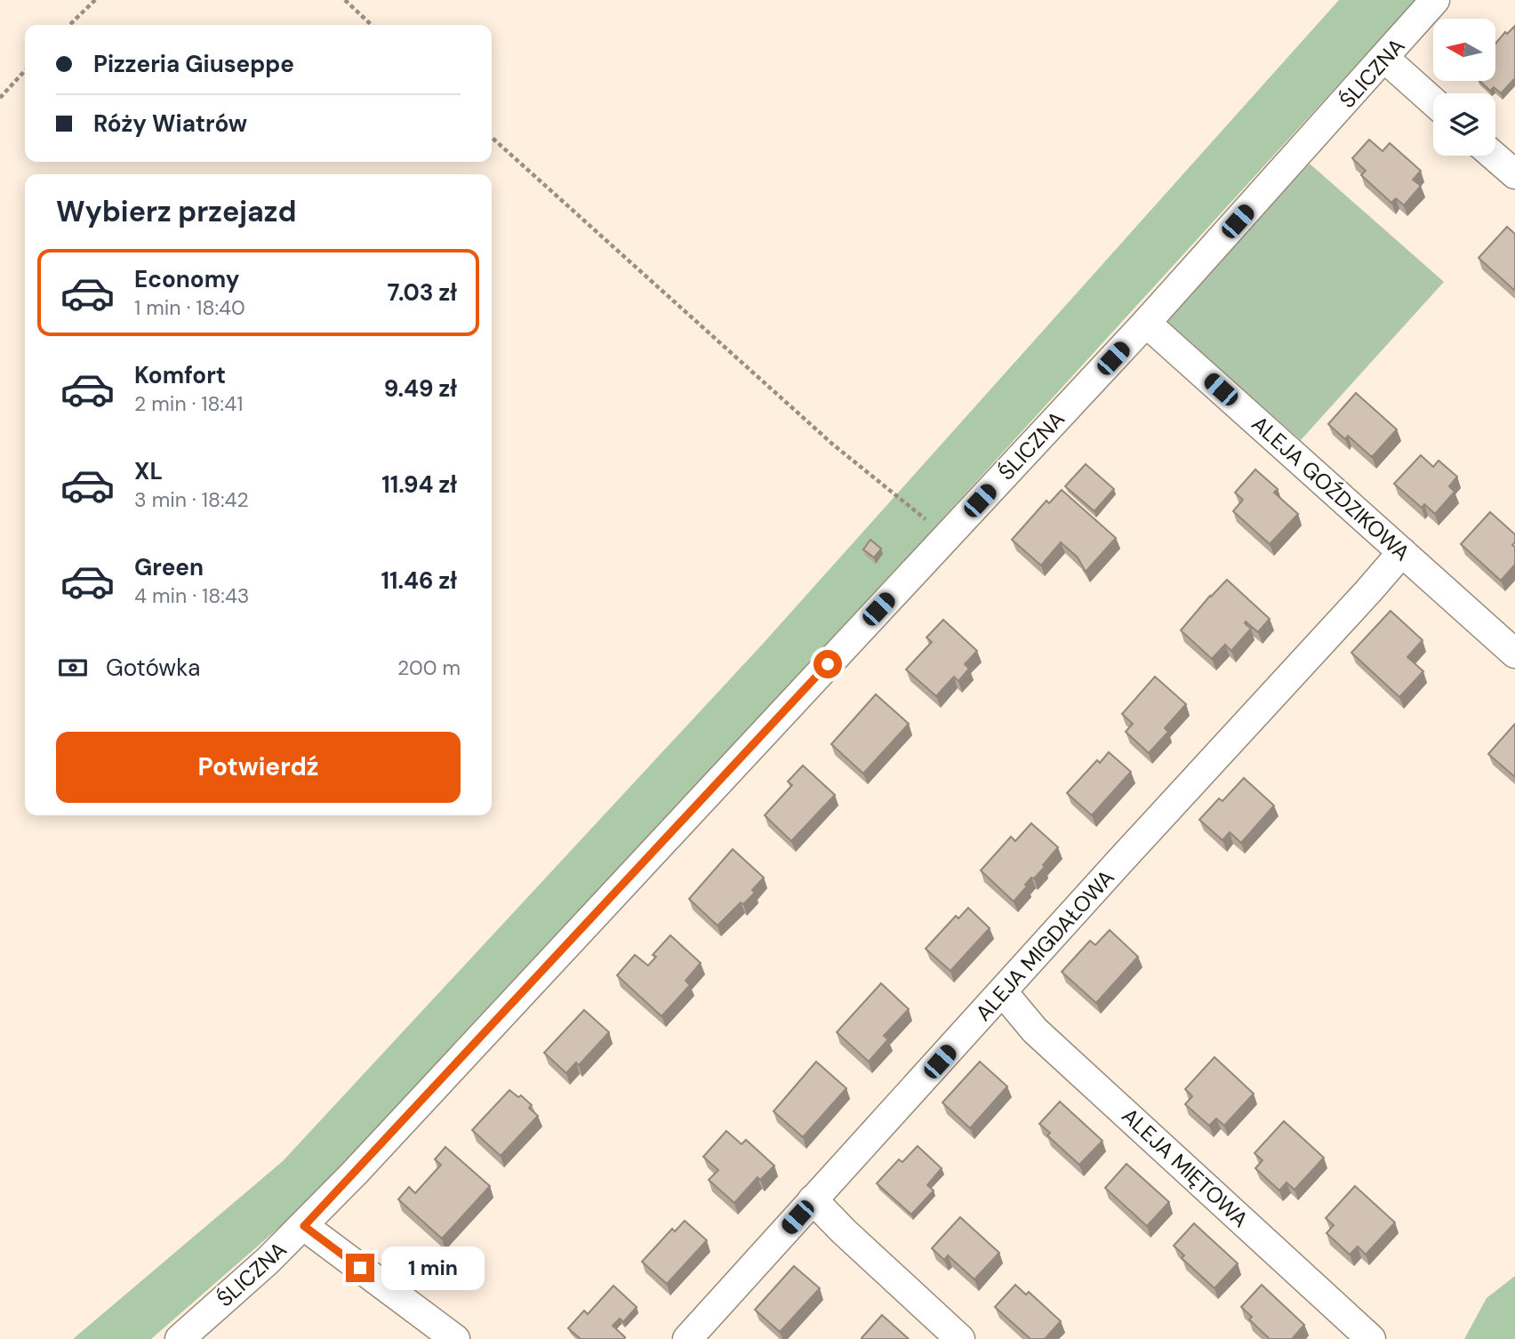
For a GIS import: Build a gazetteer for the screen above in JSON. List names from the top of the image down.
{
  "streets": {
    "street": [
      "ŚLICZNA",
      "ALEJA GOŹDZIKOWA",
      "ALEJA MIGDAŁOWA",
      "ALEJA MIĘTOWA"
    ]
  },
  "crossings": [
    ["ŚLICZNA", "ALEJA GOŹDZIKOWA"],
    ["ALEJA GOŹDZIKOWA", "ALEJA MIGDAŁOWA"],
    ["ALEJA MIGDAŁOWA", "ALEJA MIĘTOWA"]
  ],
  "north": "left",
  "page": {
    "banner": ["Pizzeria Giuseppe", "Róży Wiatrów"],
    "heading": "Wybierz przejazd",
    "list": [
      {
        "name": "Economy",
        "note": "1 min · 18:40",
        "value": "7.03 zł"
      },
      {
        "name": "Komfort",
        "note": "2 min · 18:41",
        "value": "9.49 zł"
      },
      {
        "name": "XL",
        "note": "3 min · 18:42",
        "value": "11.94 zł"
      },
      {
        "name": "Green",
        "note": "4 min · 18:43",
        "value": "11.46 zł"
      }
    ],
    "pay": ["Gotówka", "200 m"],
    "buttons": "Potwierdź",
    "bubble": "1 min"
  }
}
